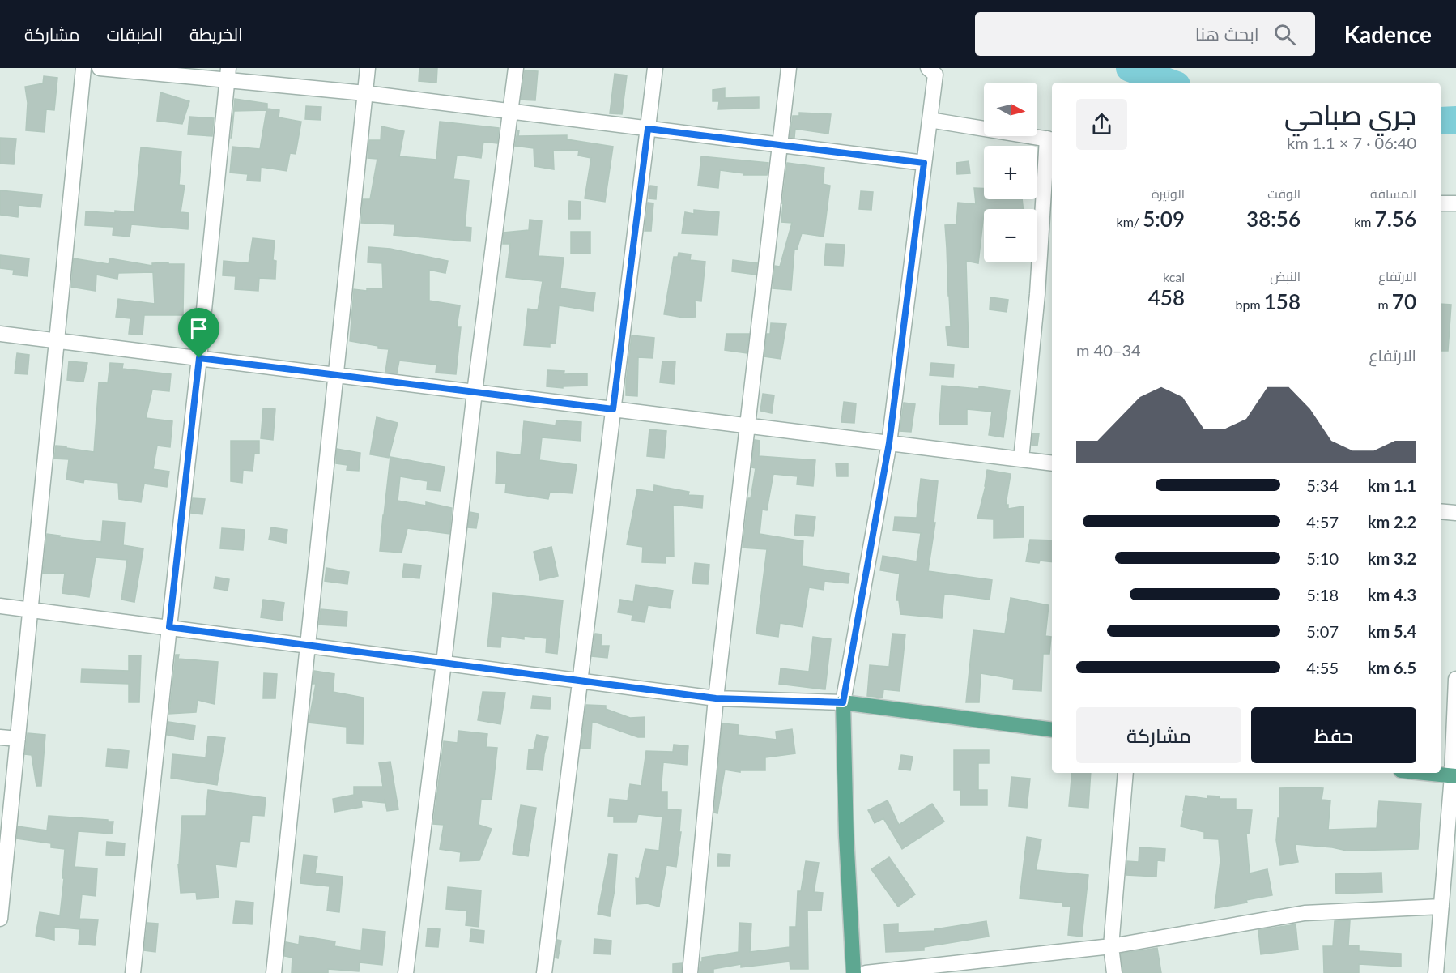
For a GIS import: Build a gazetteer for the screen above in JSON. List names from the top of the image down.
{
  "north": "right",
  "page": {
    "header": "Kadence",
    "search": "ابحث هنا",
    "nav": ["الخريطة", "الطبقات", "مشاركة"],
    "map_buttons": ["+", "−"],
    "heading": ["جري صباحي", "06:40 · 7 × 1.1 km"],
    "stats": [
      ["المسافة", "7.56 km"],
      ["الوقت", "38:56"],
      ["الوتيرة", "5:09 /km"],
      ["الارتفاع", "70 m"],
      ["النبض", "158 bpm"],
      ["kcal", "458"]
    ],
    "chart": ["الارتفاع", "34–40 m"],
    "list": [
      {
        "name": "1.1 km",
        "note": "5:34"
      },
      {
        "name": "2.2 km",
        "note": "4:57"
      },
      {
        "name": "3.2 km",
        "note": "5:10"
      },
      {
        "name": "4.3 km",
        "note": "5:18"
      },
      {
        "name": "5.4 km",
        "note": "5:07"
      },
      {
        "name": "6.5 km",
        "note": "4:55"
      }
    ],
    "buttons": ["حفظ", "مشاركة"]
  }
}
